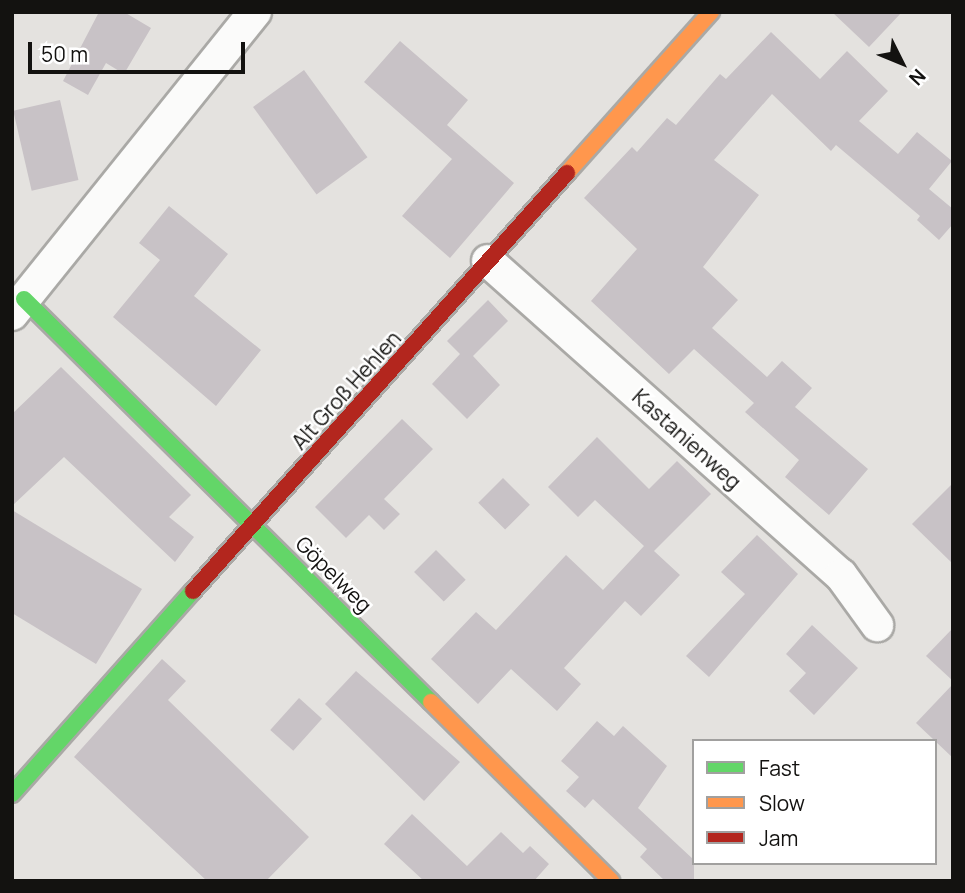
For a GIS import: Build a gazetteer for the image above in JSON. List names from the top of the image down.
{
  "streets": {
    "street": ["Alt Groß Hehlen", "Kastanienweg", "Göpelweg"]
  },
  "crossings": [
    ["Alt Groß Hehlen", "Kastanienweg"],
    ["Alt Groß Hehlen", "Göpelweg"]
  ],
  "legend": ["Fast", "Slow", "Jam"],
  "scale_bar": "50 m",
  "north": "bottom right"
}
